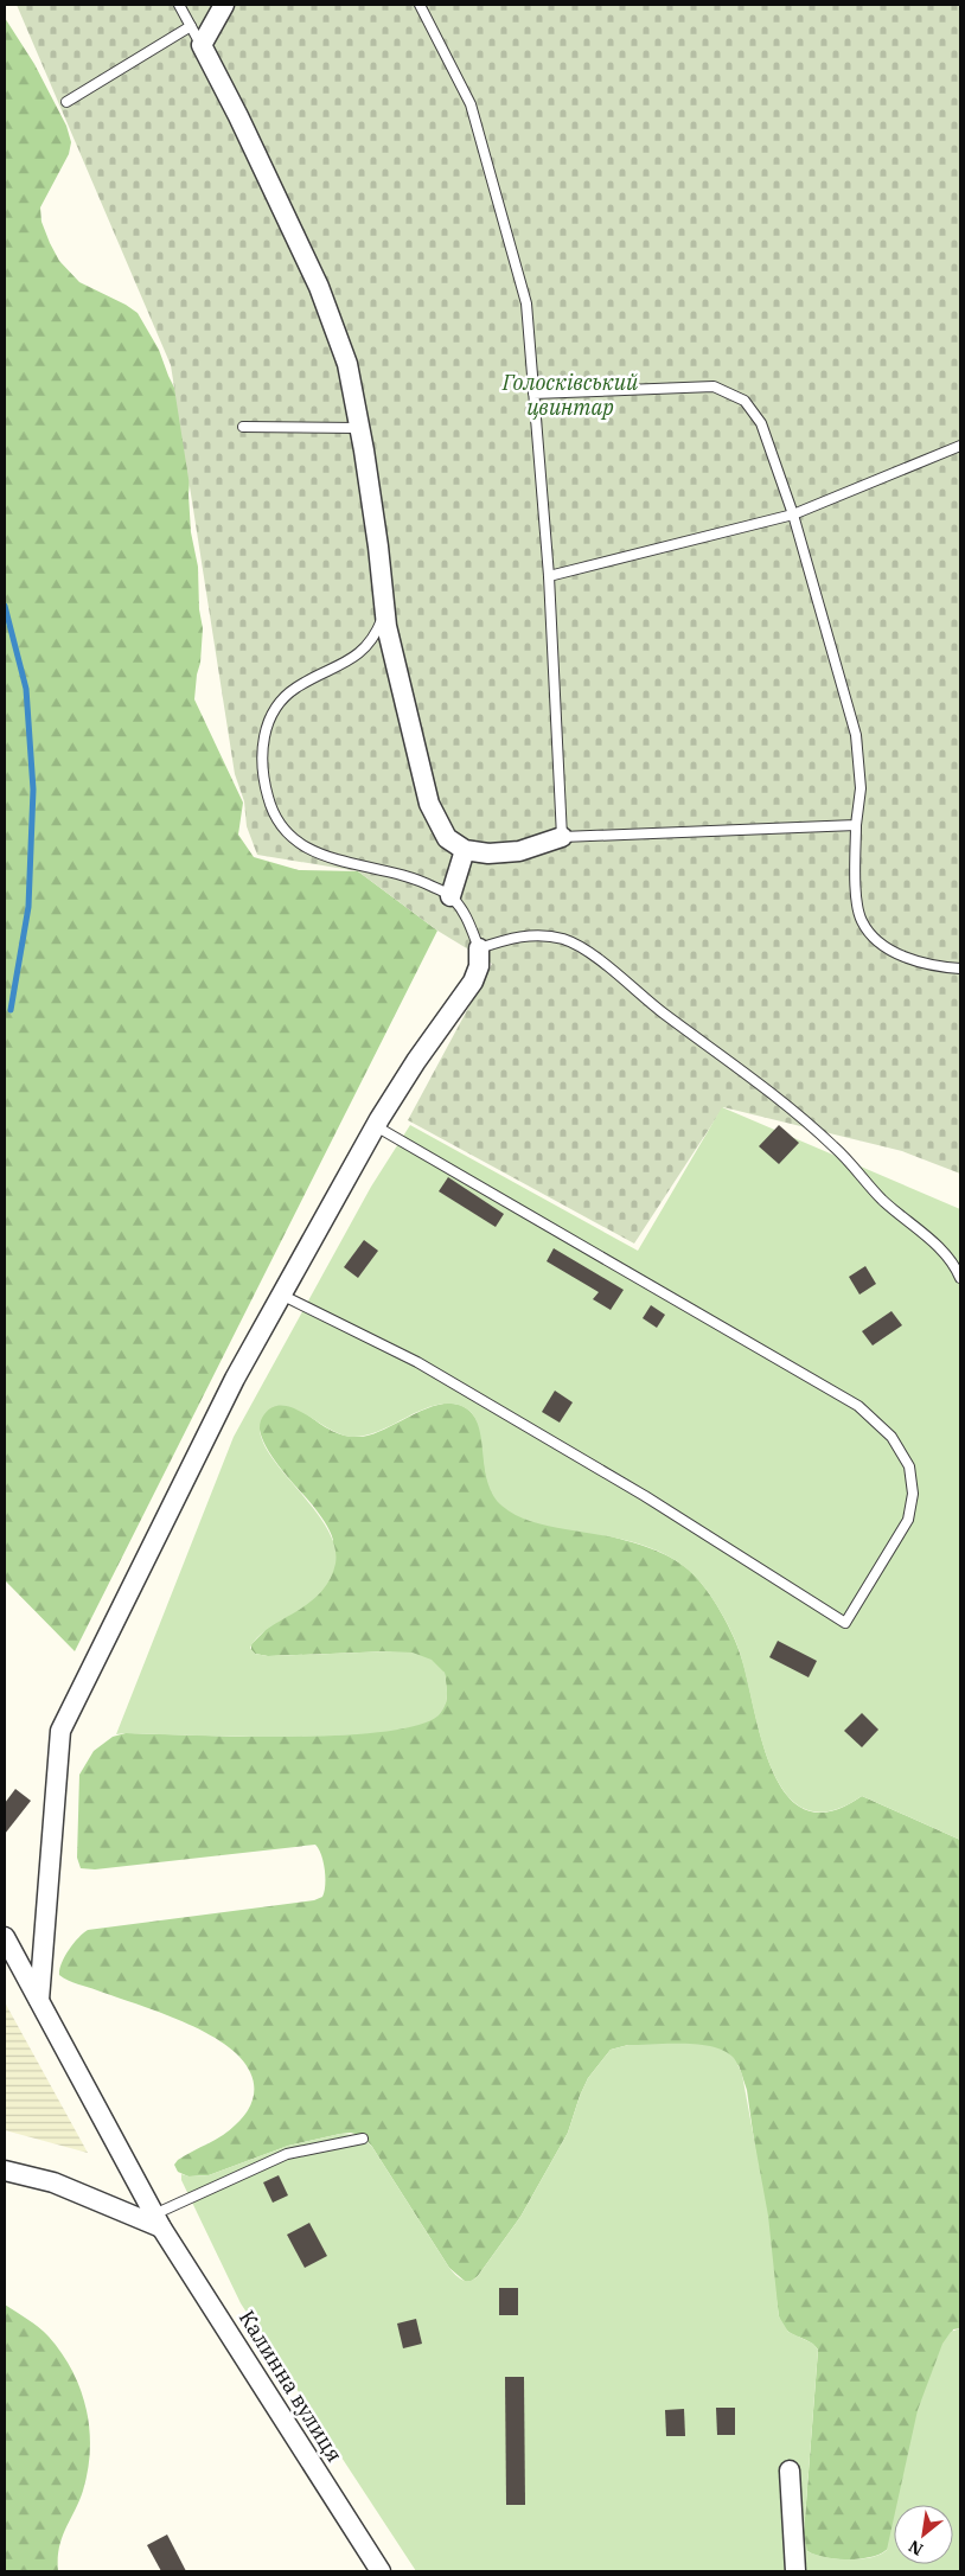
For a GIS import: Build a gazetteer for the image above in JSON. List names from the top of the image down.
{
  "streets": {
    "street": ["Калинна вулиця"]
  },
  "parks": ["Голосківський цвинтар"],
  "north": "bottom left"
}
